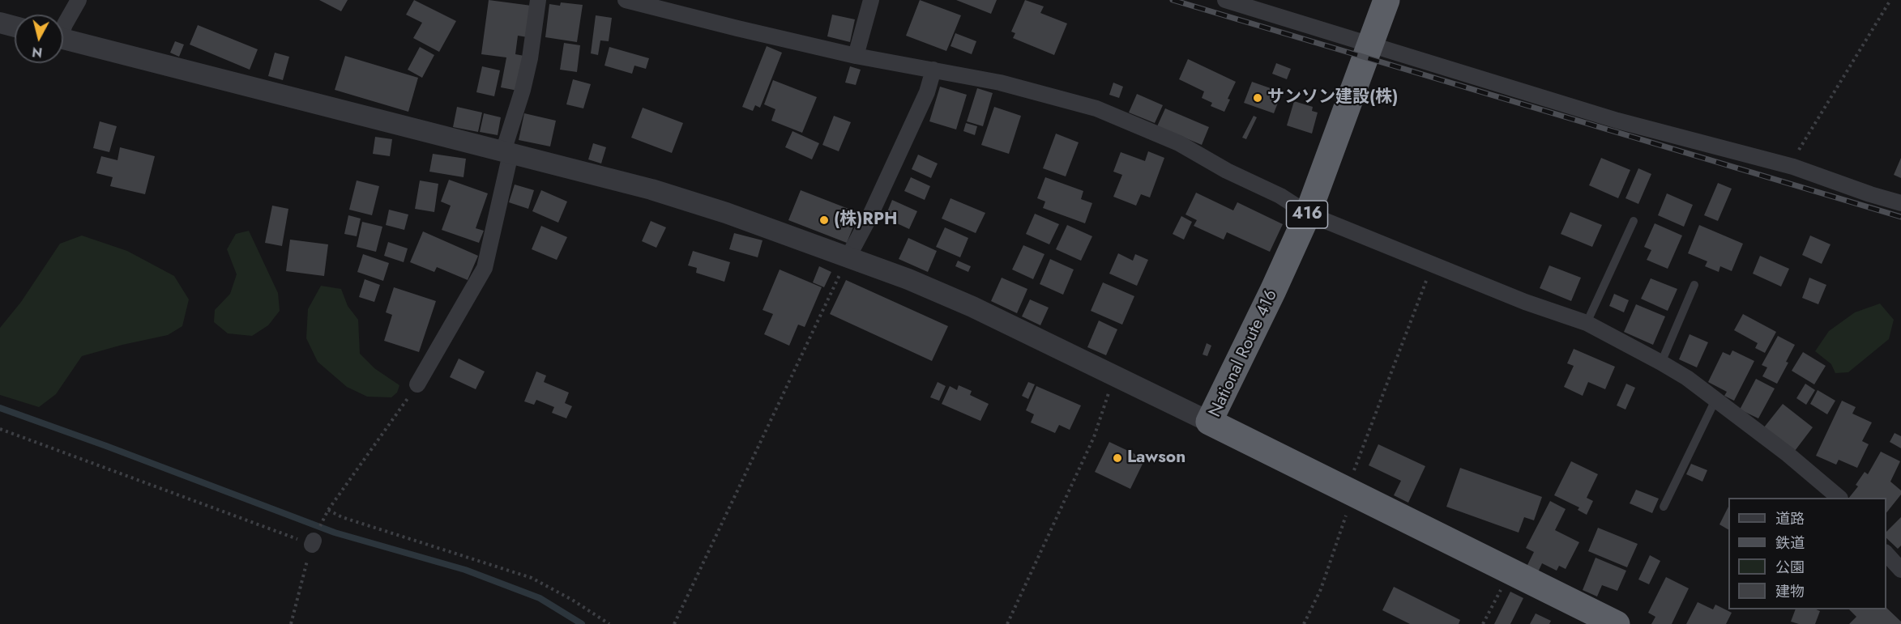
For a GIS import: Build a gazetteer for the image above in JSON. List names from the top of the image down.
{
  "streets": {
    "highway": ["416", "National Route 416"]
  },
  "places": ["サンソン建設(株)", "(株)RPH", "Lawson"],
  "legend": [
    "道路",
    "鉄道",
    "公園",
    "建物"
  ],
  "north": "bottom"
}
